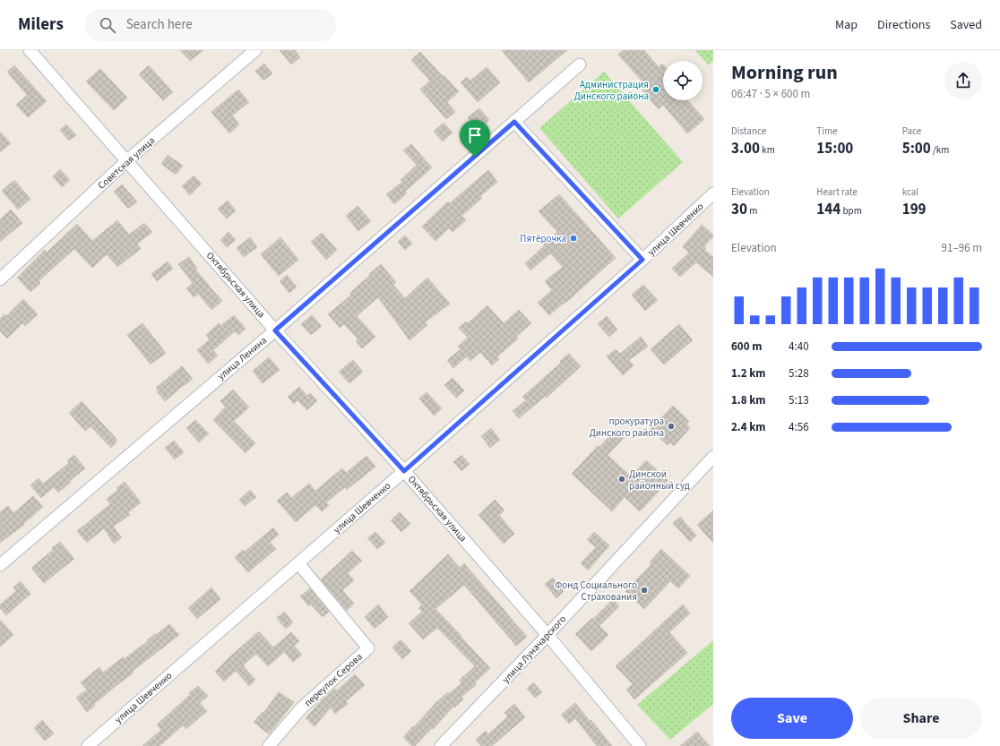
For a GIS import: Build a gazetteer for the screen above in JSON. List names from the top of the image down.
{
  "streets": {
    "street": [
      "Советская улица",
      "улица Шевченко",
      "Октябрьская улица",
      "улица Ленина",
      "улица Луначарского",
      "переулок Серова"
    ]
  },
  "crossings": [
    ["Советская улица", "Октябрьская улица"],
    ["улица Шевченко", "Октябрьская улица"],
    ["улица Шевченко", "переулок Серова"],
    ["Октябрьская улица", "улица Ленина"],
    ["Октябрьская улица", "улица Луначарского"]
  ],
  "places": [
    "Администрация Динского района",
    "Пятёрочка",
    "прокуратура Динского района",
    "Динской районный суд",
    "Фонд Социального Страхования"
  ],
  "page": {
    "header": "Milers",
    "search": "Search here",
    "nav": ["Map", "Directions", "Saved"],
    "heading": ["Morning run", "06:47 · 5 × 600 m"],
    "stats": [
      ["Distance", "3.00 km"],
      ["Time", "15:00"],
      ["Pace", "5:00 /km"],
      ["Elevation", "30 m"],
      ["Heart rate", "144 bpm"],
      ["kcal", "199"]
    ],
    "chart": ["Elevation", "91–96 m"],
    "list": [
      {
        "name": "600 m",
        "note": "4:40"
      },
      {
        "name": "1.2 km",
        "note": "5:28"
      },
      {
        "name": "1.8 km",
        "note": "5:13"
      },
      {
        "name": "2.4 km",
        "note": "4:56"
      }
    ],
    "buttons": ["Save", "Share"]
  }
}
